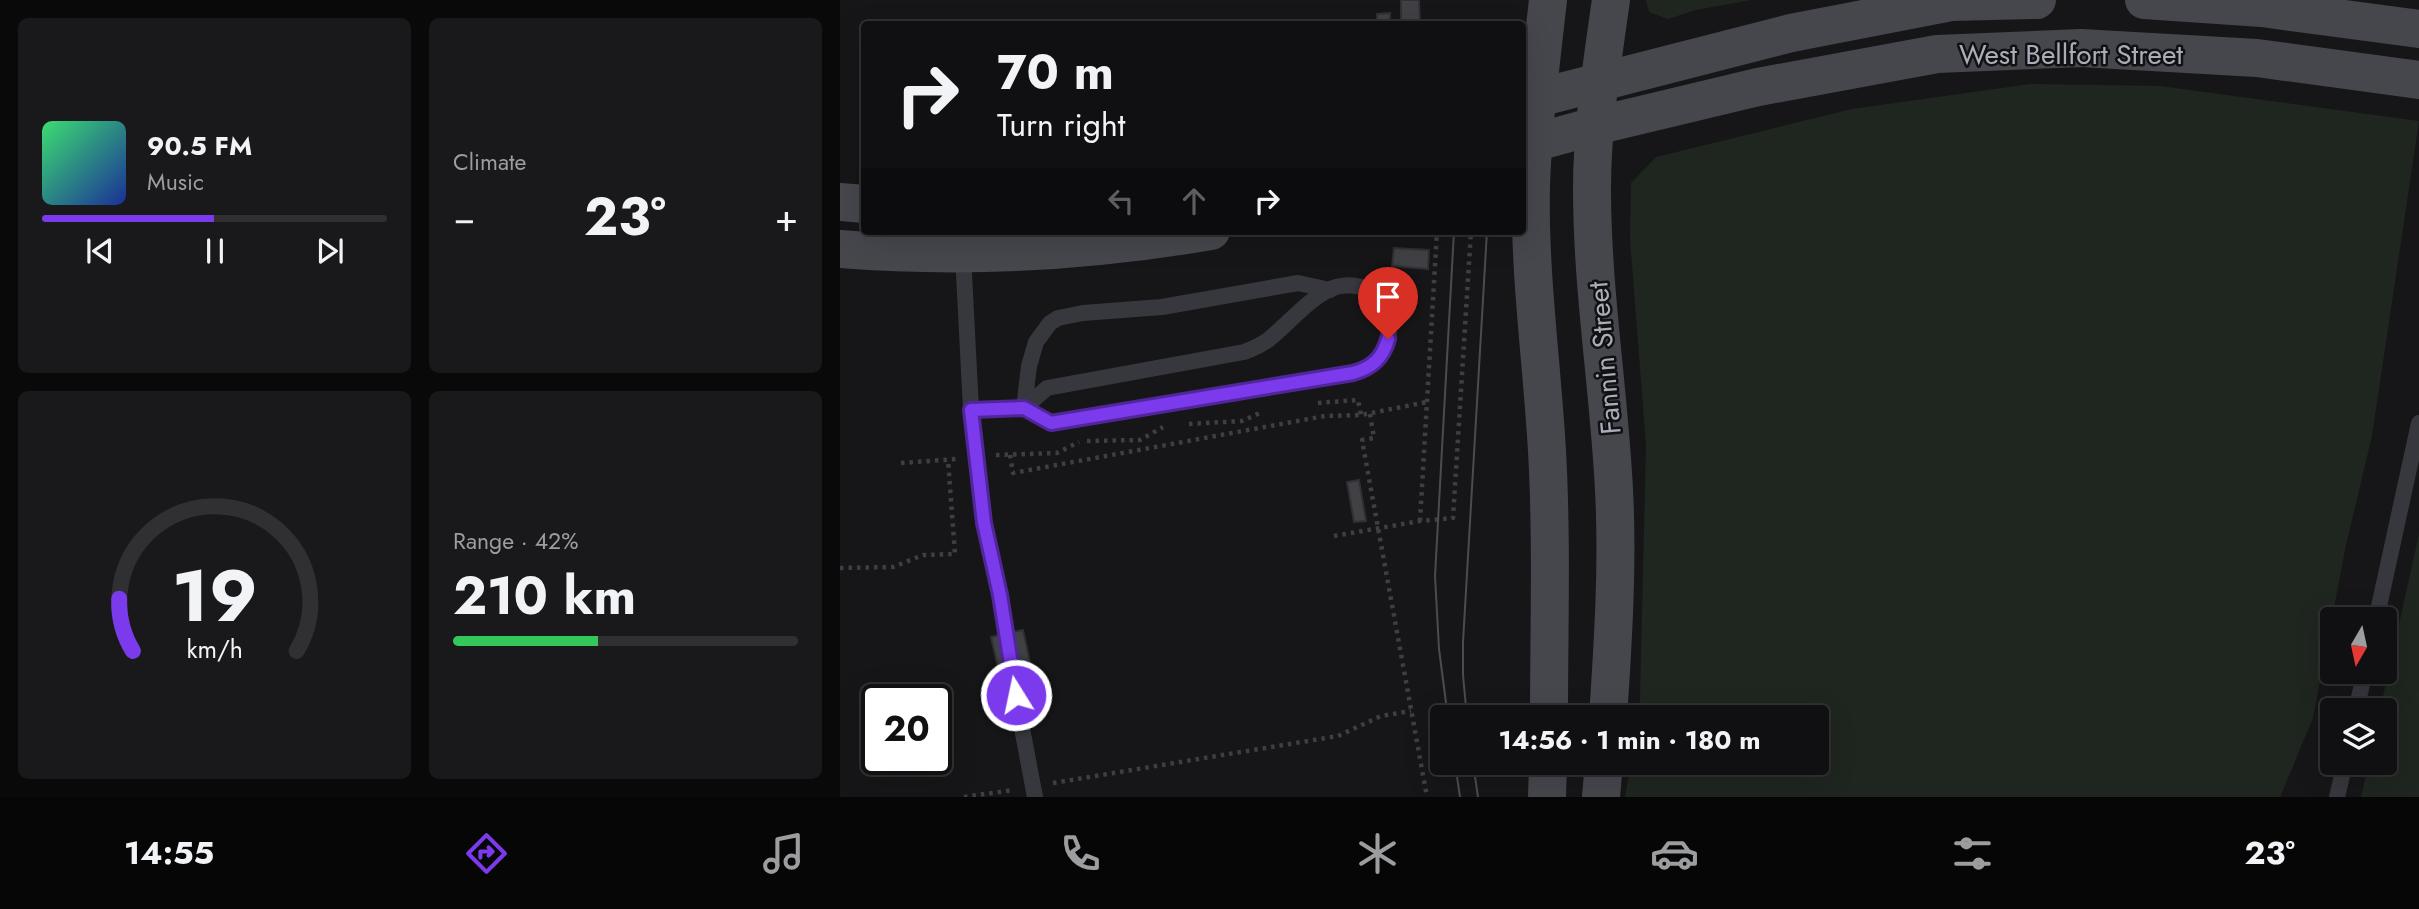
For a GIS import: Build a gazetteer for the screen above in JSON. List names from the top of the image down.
{
  "streets": {
    "main road": ["West Bellfort Street", "Fannin Street"]
  },
  "crossings": [
    ["West Bellfort Street", "Fannin Street"]
  ],
  "north": "bottom",
  "page": {
    "tile": [
      "Climate",
      ["Range · 42%", "210 km"]
    ],
    "turn": ["70 m", "Turn right"],
    "song": ["90.5 FM", "Music"],
    "heat": ["−", "23°", "+"],
    "limit": "20",
    "trip": "14:56 · 1 min · 180 m",
    "tabs": ["14:55", "23°"],
    "gauge": ["19", "km/h"]
  }
}
